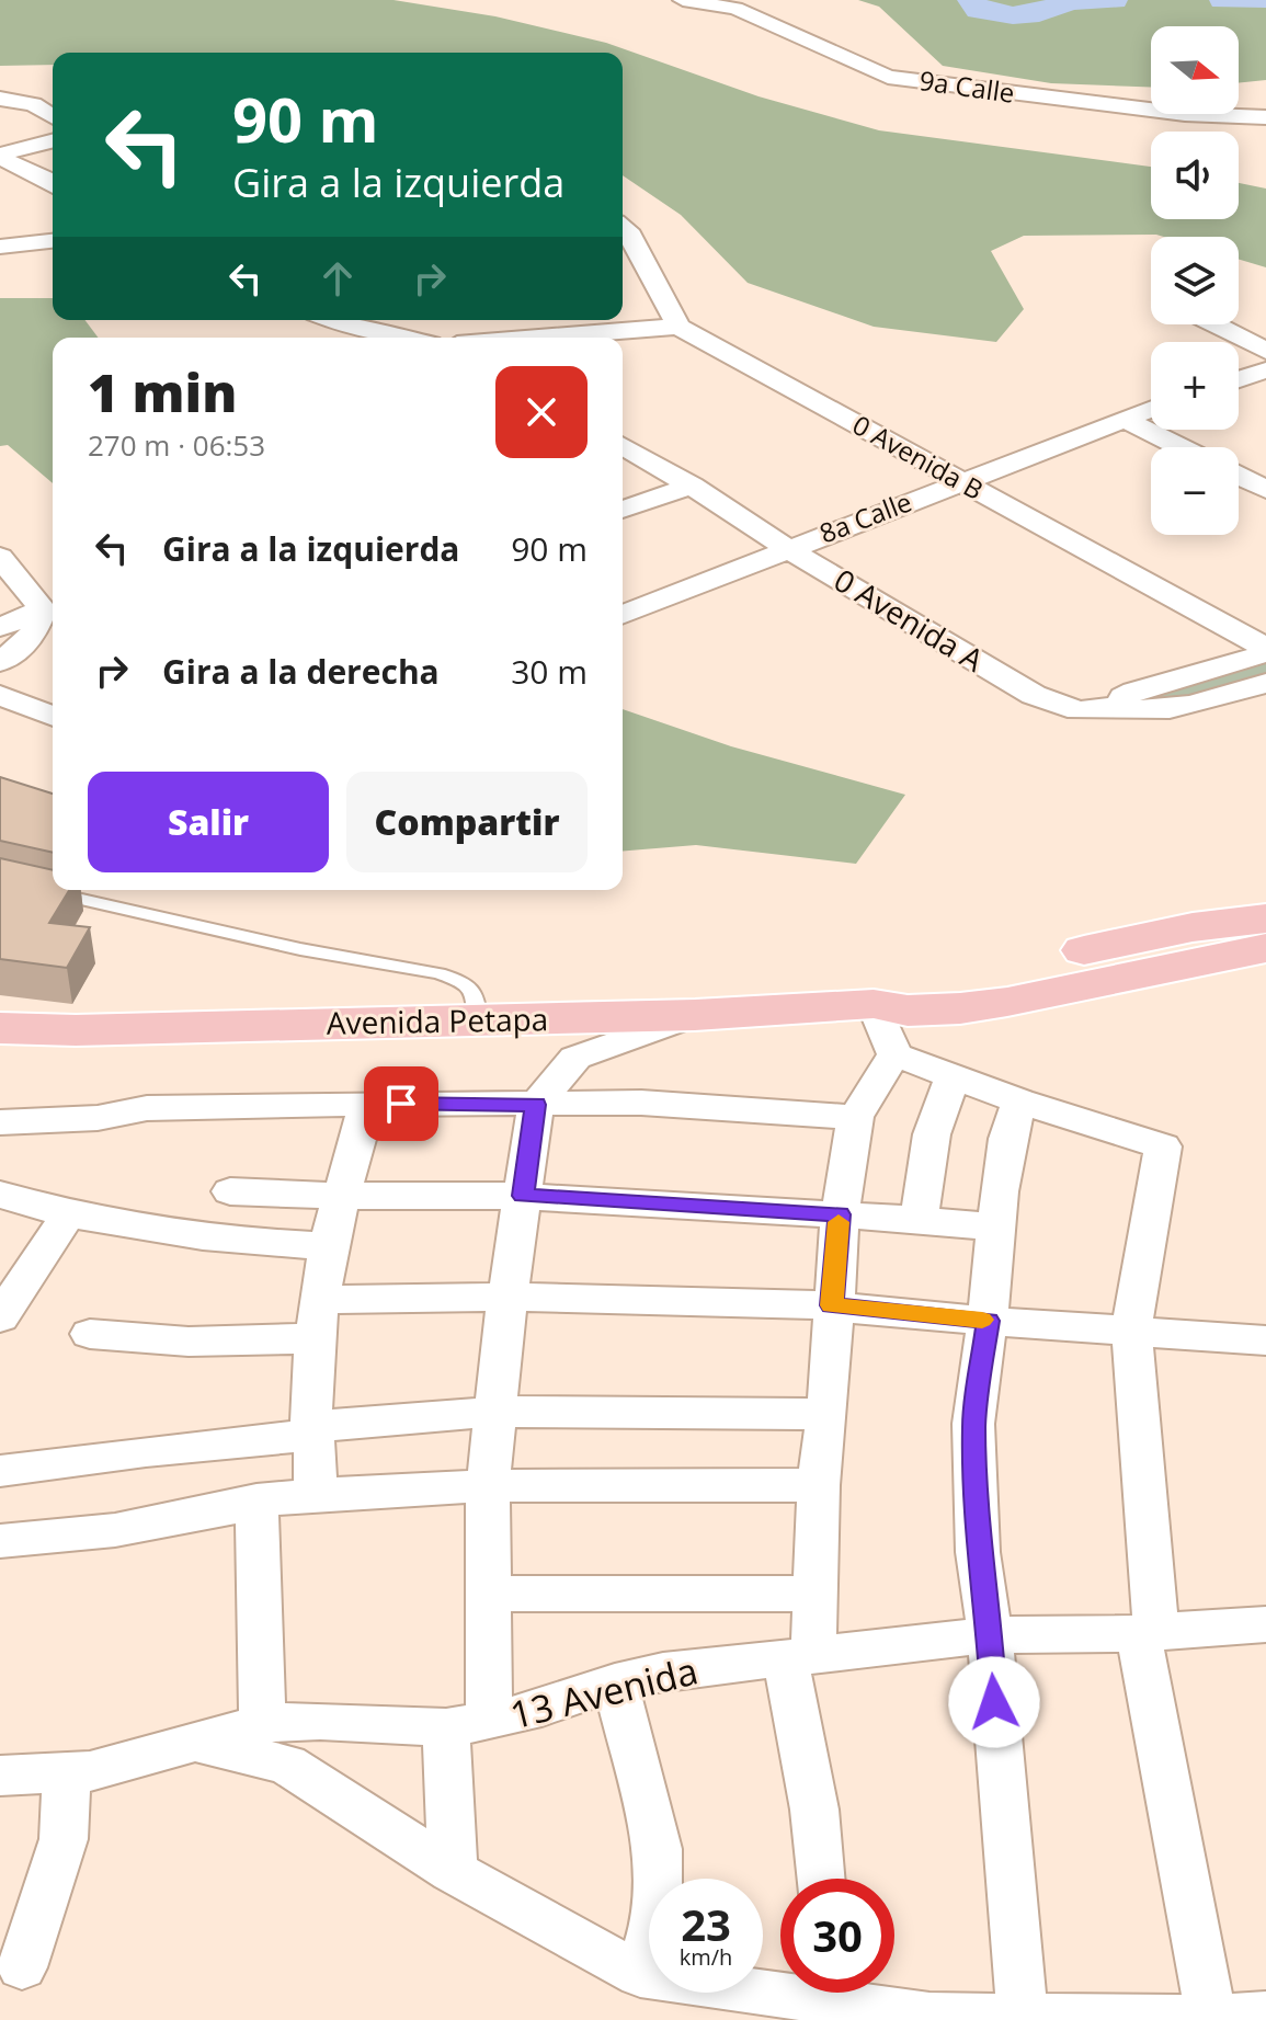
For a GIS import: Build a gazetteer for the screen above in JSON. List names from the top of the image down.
{
  "streets": {
    "main road": ["Avenida Petapa"],
    "street": [
      "9a Calle",
      "0 Avenida B",
      "8a Calle",
      "0 Avenida A",
      "13 Avenida"
    ]
  },
  "crossings": [
    ["0 Avenida B", "8a Calle"],
    ["8a Calle", "0 Avenida A"]
  ],
  "north": "right",
  "page": {
    "map_buttons": ["+", "−"],
    "turn": ["90 m", "Gira a la izquierda"],
    "heading": ["1 min", "270 m · 06:53"],
    "list": [
      {
        "name": "Gira a la izquierda",
        "value": "90 m"
      },
      {
        "name": "Gira a la derecha",
        "value": "30 m"
      }
    ],
    "buttons": ["Salir", "Compartir"],
    "speed": "23 km/h",
    "limit": "30"
  }
}
